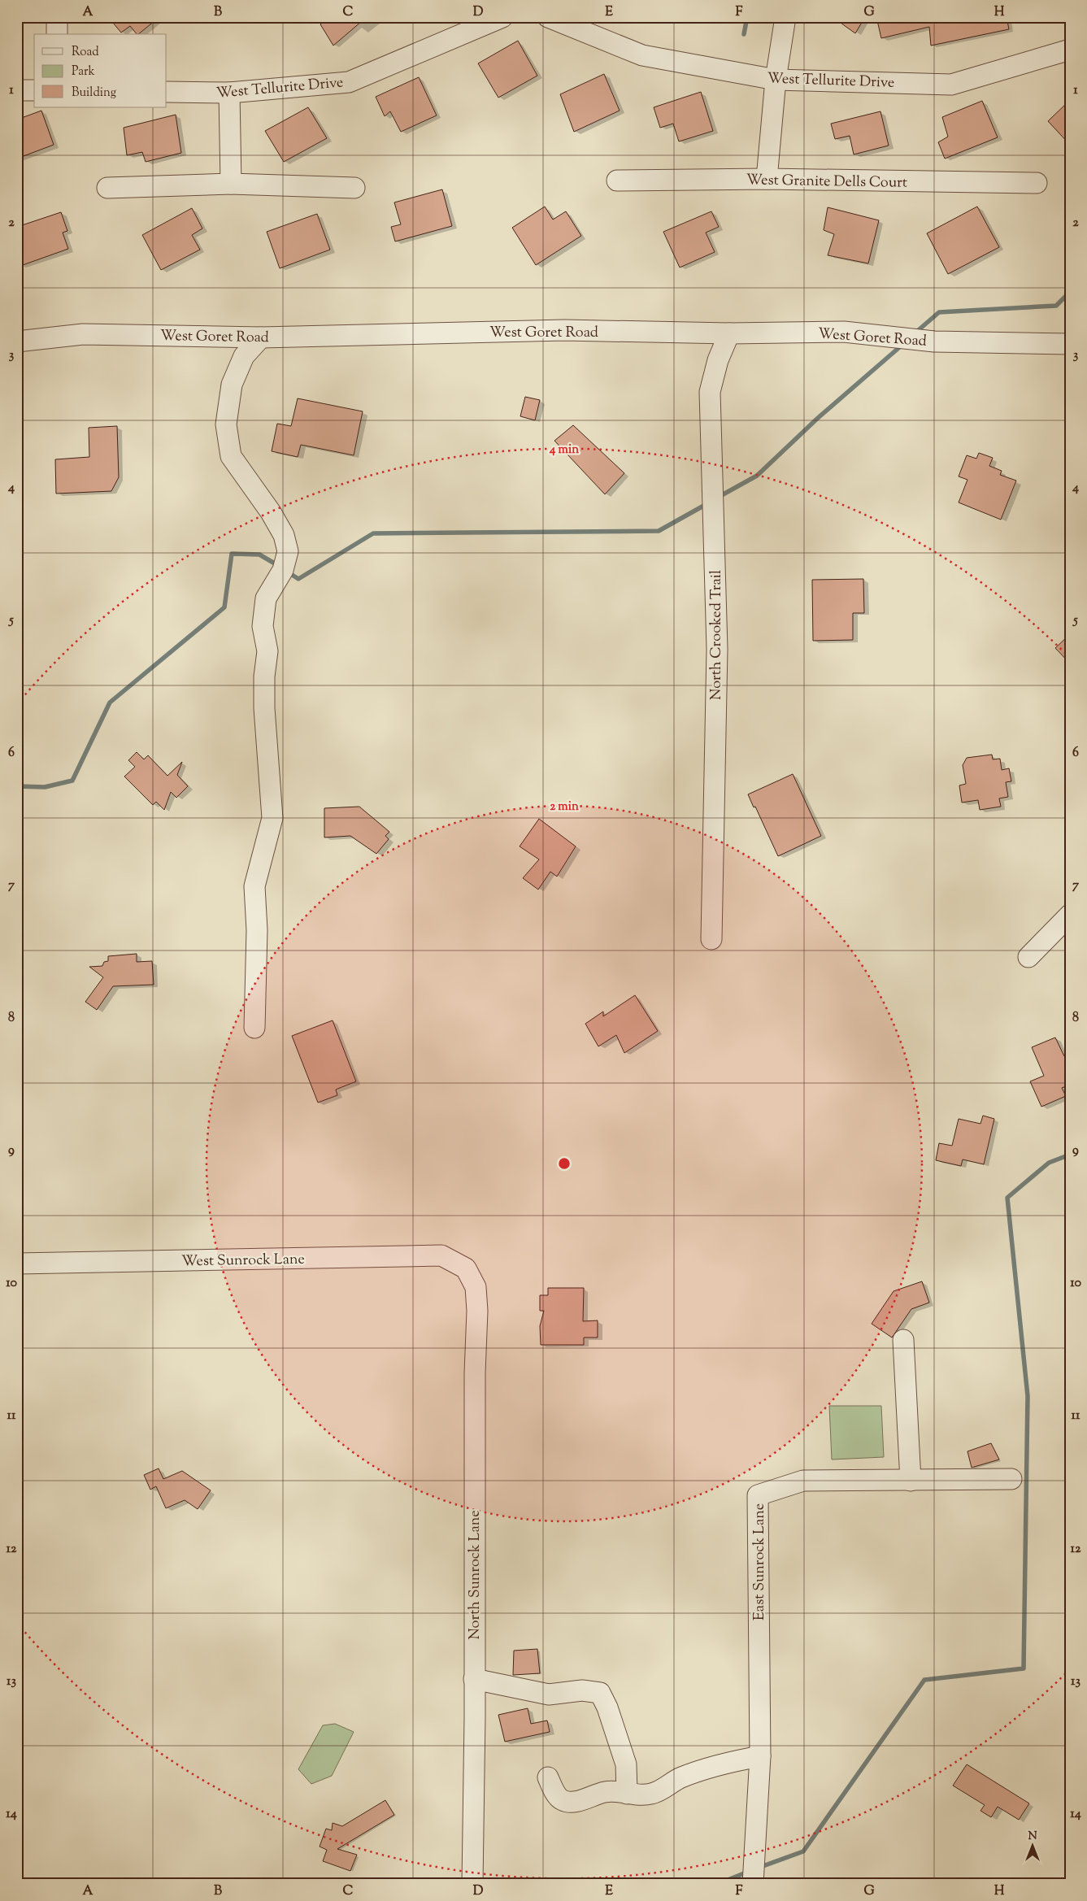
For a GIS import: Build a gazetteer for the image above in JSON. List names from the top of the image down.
{
  "streets": {
    "street": [
      "West Tellurite Drive",
      "West Granite Dells Court",
      "West Goret Road",
      "North Crooked Trail",
      "West Sunrock Lane",
      "East Sunrock Lane",
      "North Sunrock Lane"
    ]
  },
  "crossings": [
    ["West Goret Road", "North Crooked Trail"],
    ["West Sunrock Lane", "North Sunrock Lane"]
  ],
  "legend": ["Road", "Park", "Building"],
  "north": "top",
  "grid": {
    "columns": [
      "A",
      "B",
      "C",
      "D",
      "E",
      "F",
      "G",
      "H"
    ],
    "rows": [
      "1",
      "2",
      "3",
      "4",
      "5",
      "6",
      "7",
      "8",
      "9",
      "10",
      "11",
      "12",
      "13",
      "14"
    ]
  },
  "rings": ["4 min", "2 min"]
}
